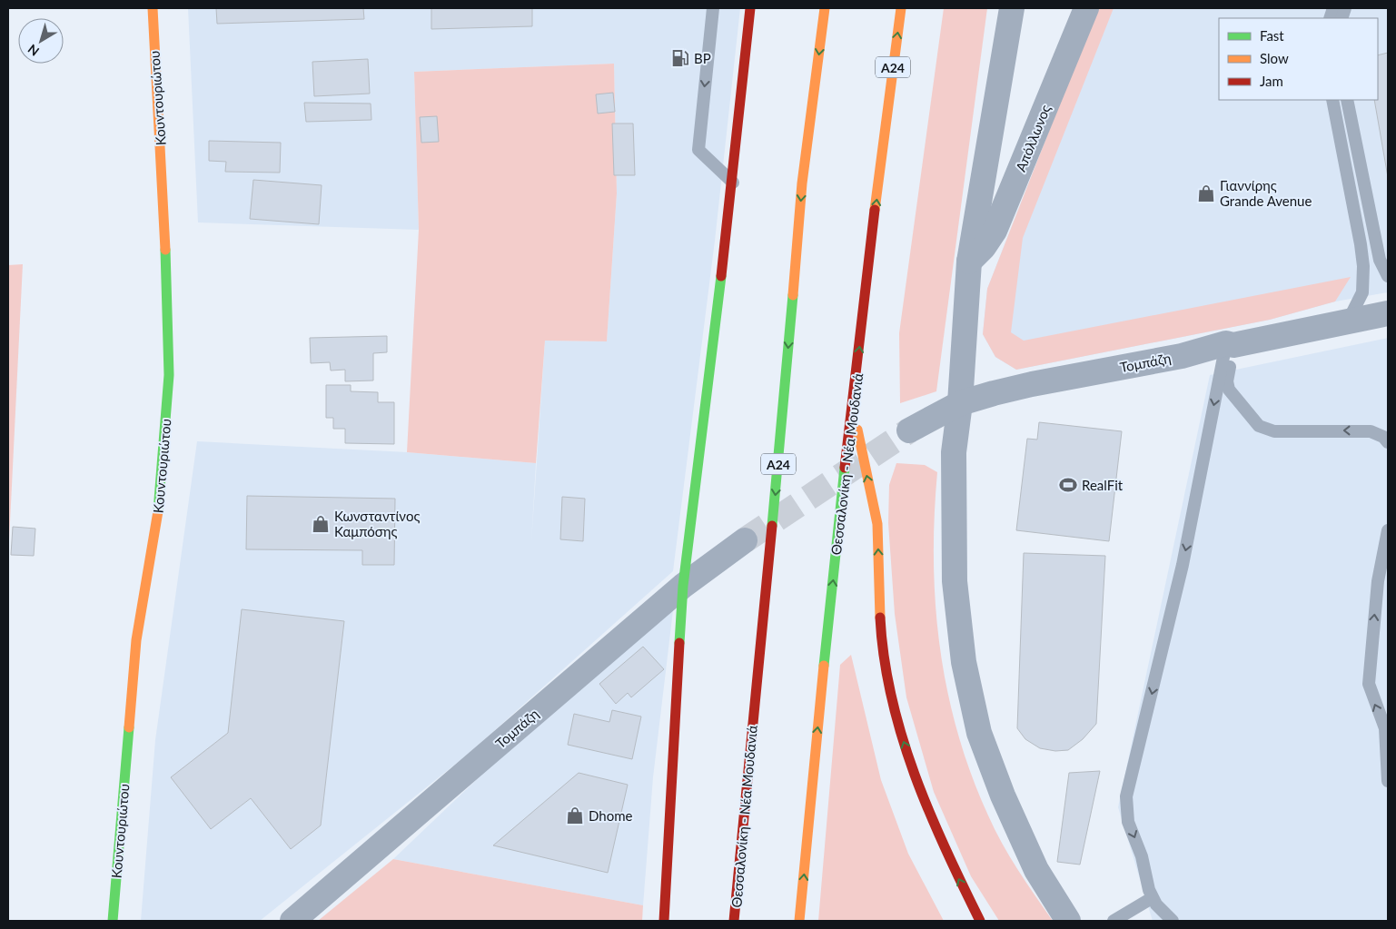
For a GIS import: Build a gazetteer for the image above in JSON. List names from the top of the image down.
{
  "streets": {
    "main road": ["Α24", "Κουντουριώτου", "Θεσσαλονίκη - Νέα Μουδανιά"],
    "street": ["Απόλλωνος", "Τομπάζη"]
  },
  "crossings": [
    ["Α24", "Θεσσαλονίκη - Νέα Μουδανιά"]
  ],
  "places": {
    "fuel station": ["BP"],
    "shop": ["Γιαννίρης Grande Avenue", "Κωνσταντίνος Καμπόσης", "Dhome"],
    "sports": ["RealFit"]
  },
  "legend": ["Fast", "Slow", "Jam"],
  "north": "bottom left"
}
